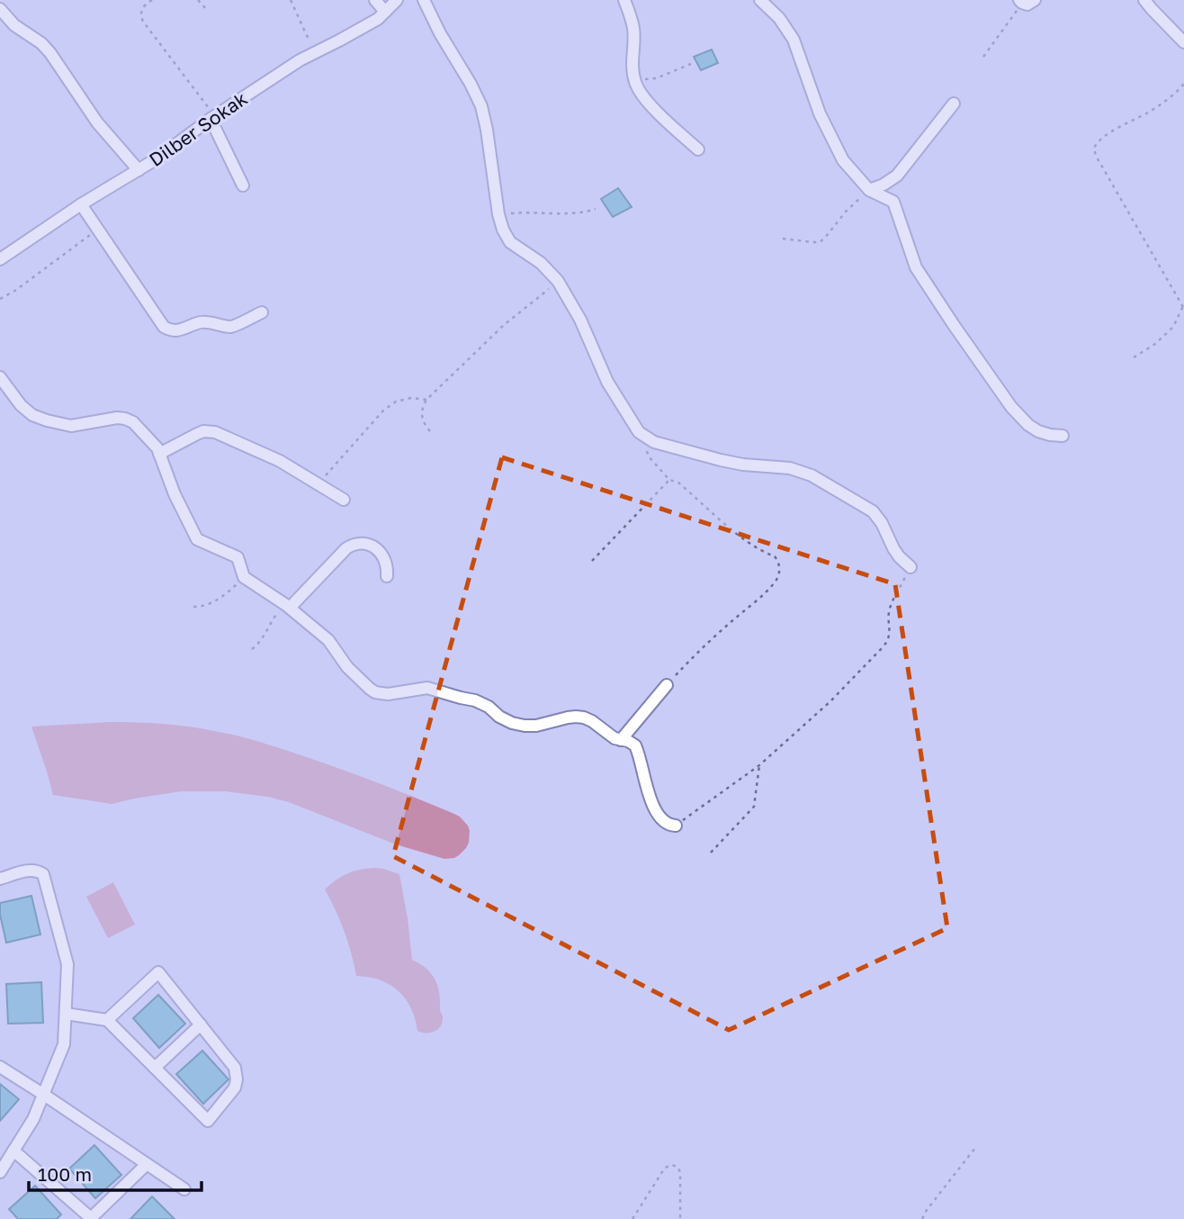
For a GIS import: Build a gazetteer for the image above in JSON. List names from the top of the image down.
{
  "streets": {
    "street": ["Dilber Sokak"]
  },
  "scale_bar": "100 m"
}
